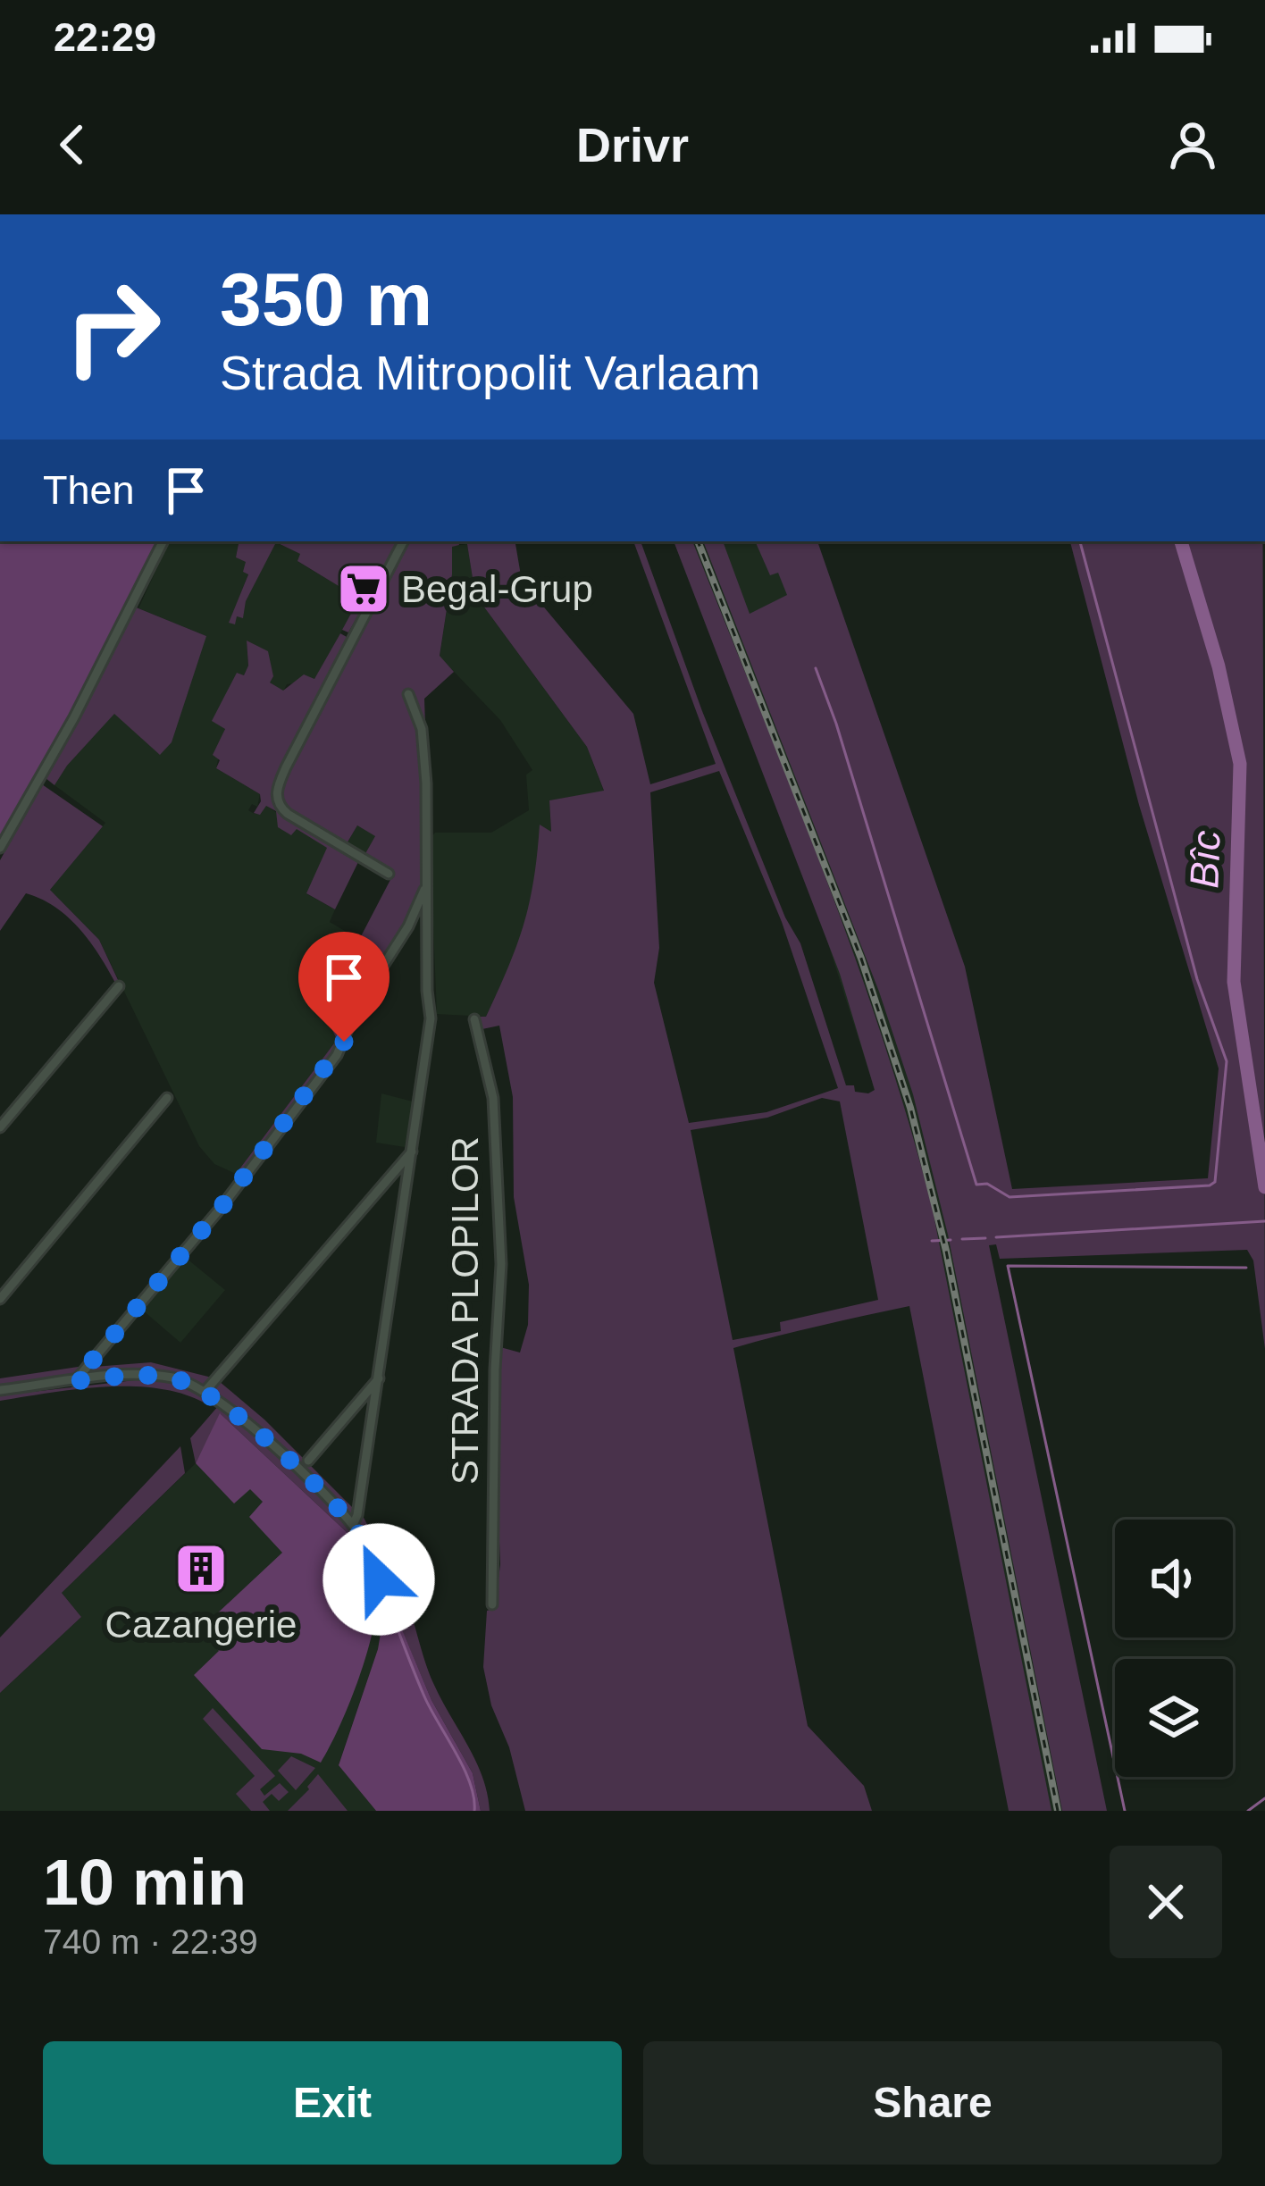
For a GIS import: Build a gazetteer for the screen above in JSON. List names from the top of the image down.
{
  "streets": {
    "street": ["STRADA PLOPILOR"]
  },
  "water": ["Bîc"],
  "places": {
    "supermarket": ["Begal-Grup"],
    "building": ["Cazangerie"]
  },
  "page": {
    "status": "22:29",
    "header": "Drivr",
    "turn": ["350 m", "Strada Mitropolit Varlaam"],
    "then": "Then",
    "heading": ["10 min", "740 m · 22:39"],
    "buttons": ["Exit", "Share"]
  }
}
